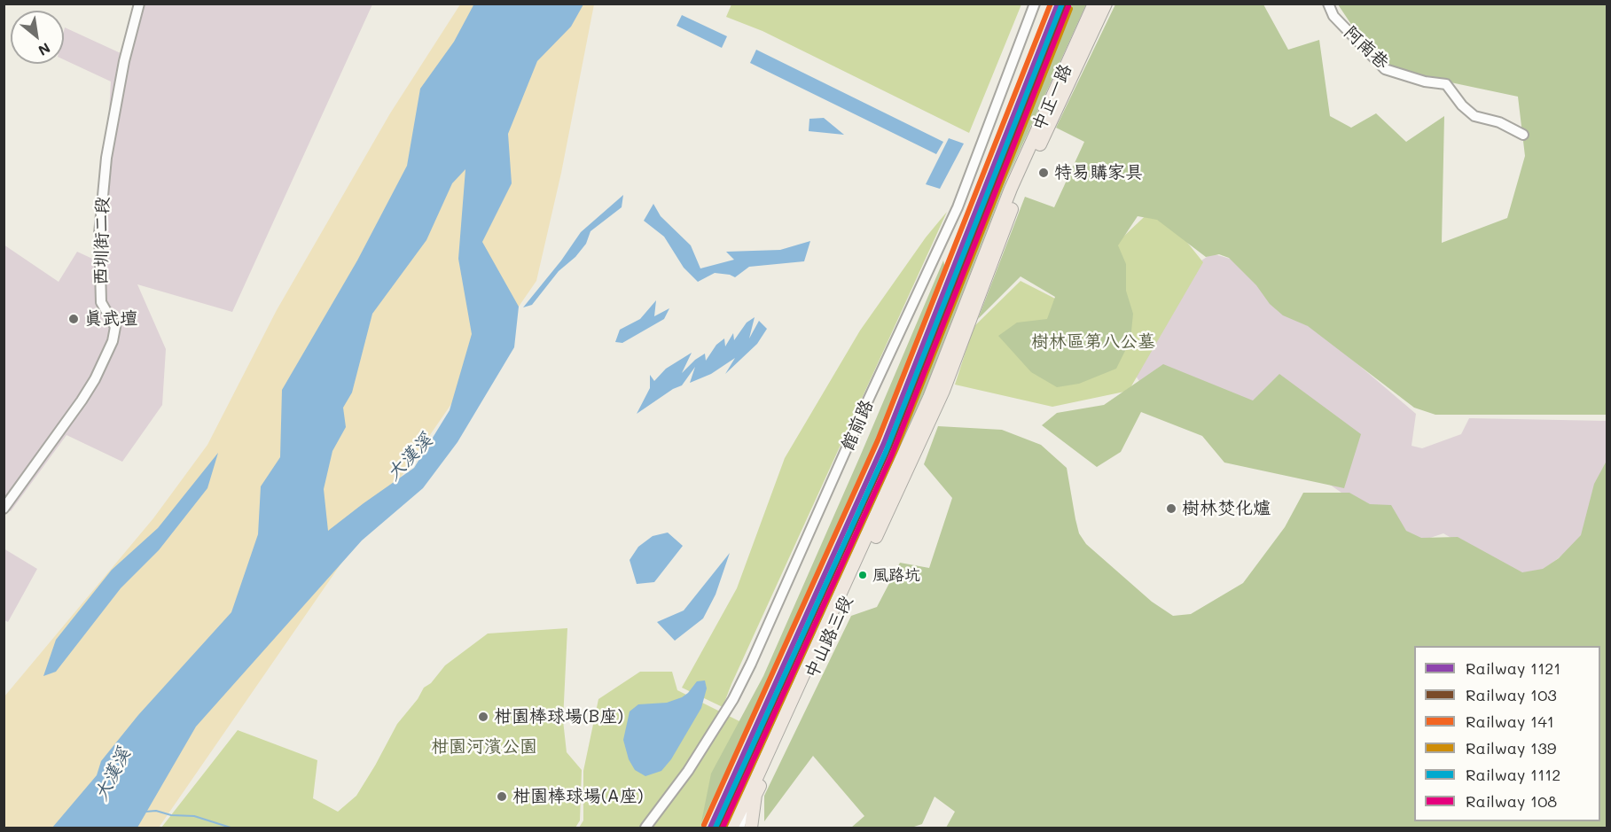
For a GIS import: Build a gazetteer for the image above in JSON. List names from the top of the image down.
{
  "streets": {
    "main road": ["中正一路", "中山路三段"],
    "street": ["阿南巷", "西圳街二段", "館前路"]
  },
  "crossings": [
    ["中正一路", "中山路三段"]
  ],
  "water": ["大漢溪"],
  "parks": ["樹林區第八公墓", "柑園河濱公園"],
  "places": [
    "特易購家具",
    "真武壇",
    "樹林焚化爐",
    "風路坑",
    "柑園棒球場(B座)",
    "柑園棒球場(A座)"
  ],
  "lines": [
    "rail line 1121",
    "rail line 141",
    "rail line 1112",
    "rail line 103",
    "rail line 108",
    "rail line 139"
  ],
  "legend": [
    "Railway 1121",
    "Railway 103",
    "Railway 141",
    "Railway 139",
    "Railway 1112",
    "Railway 108"
  ],
  "north": "bottom right"
}
